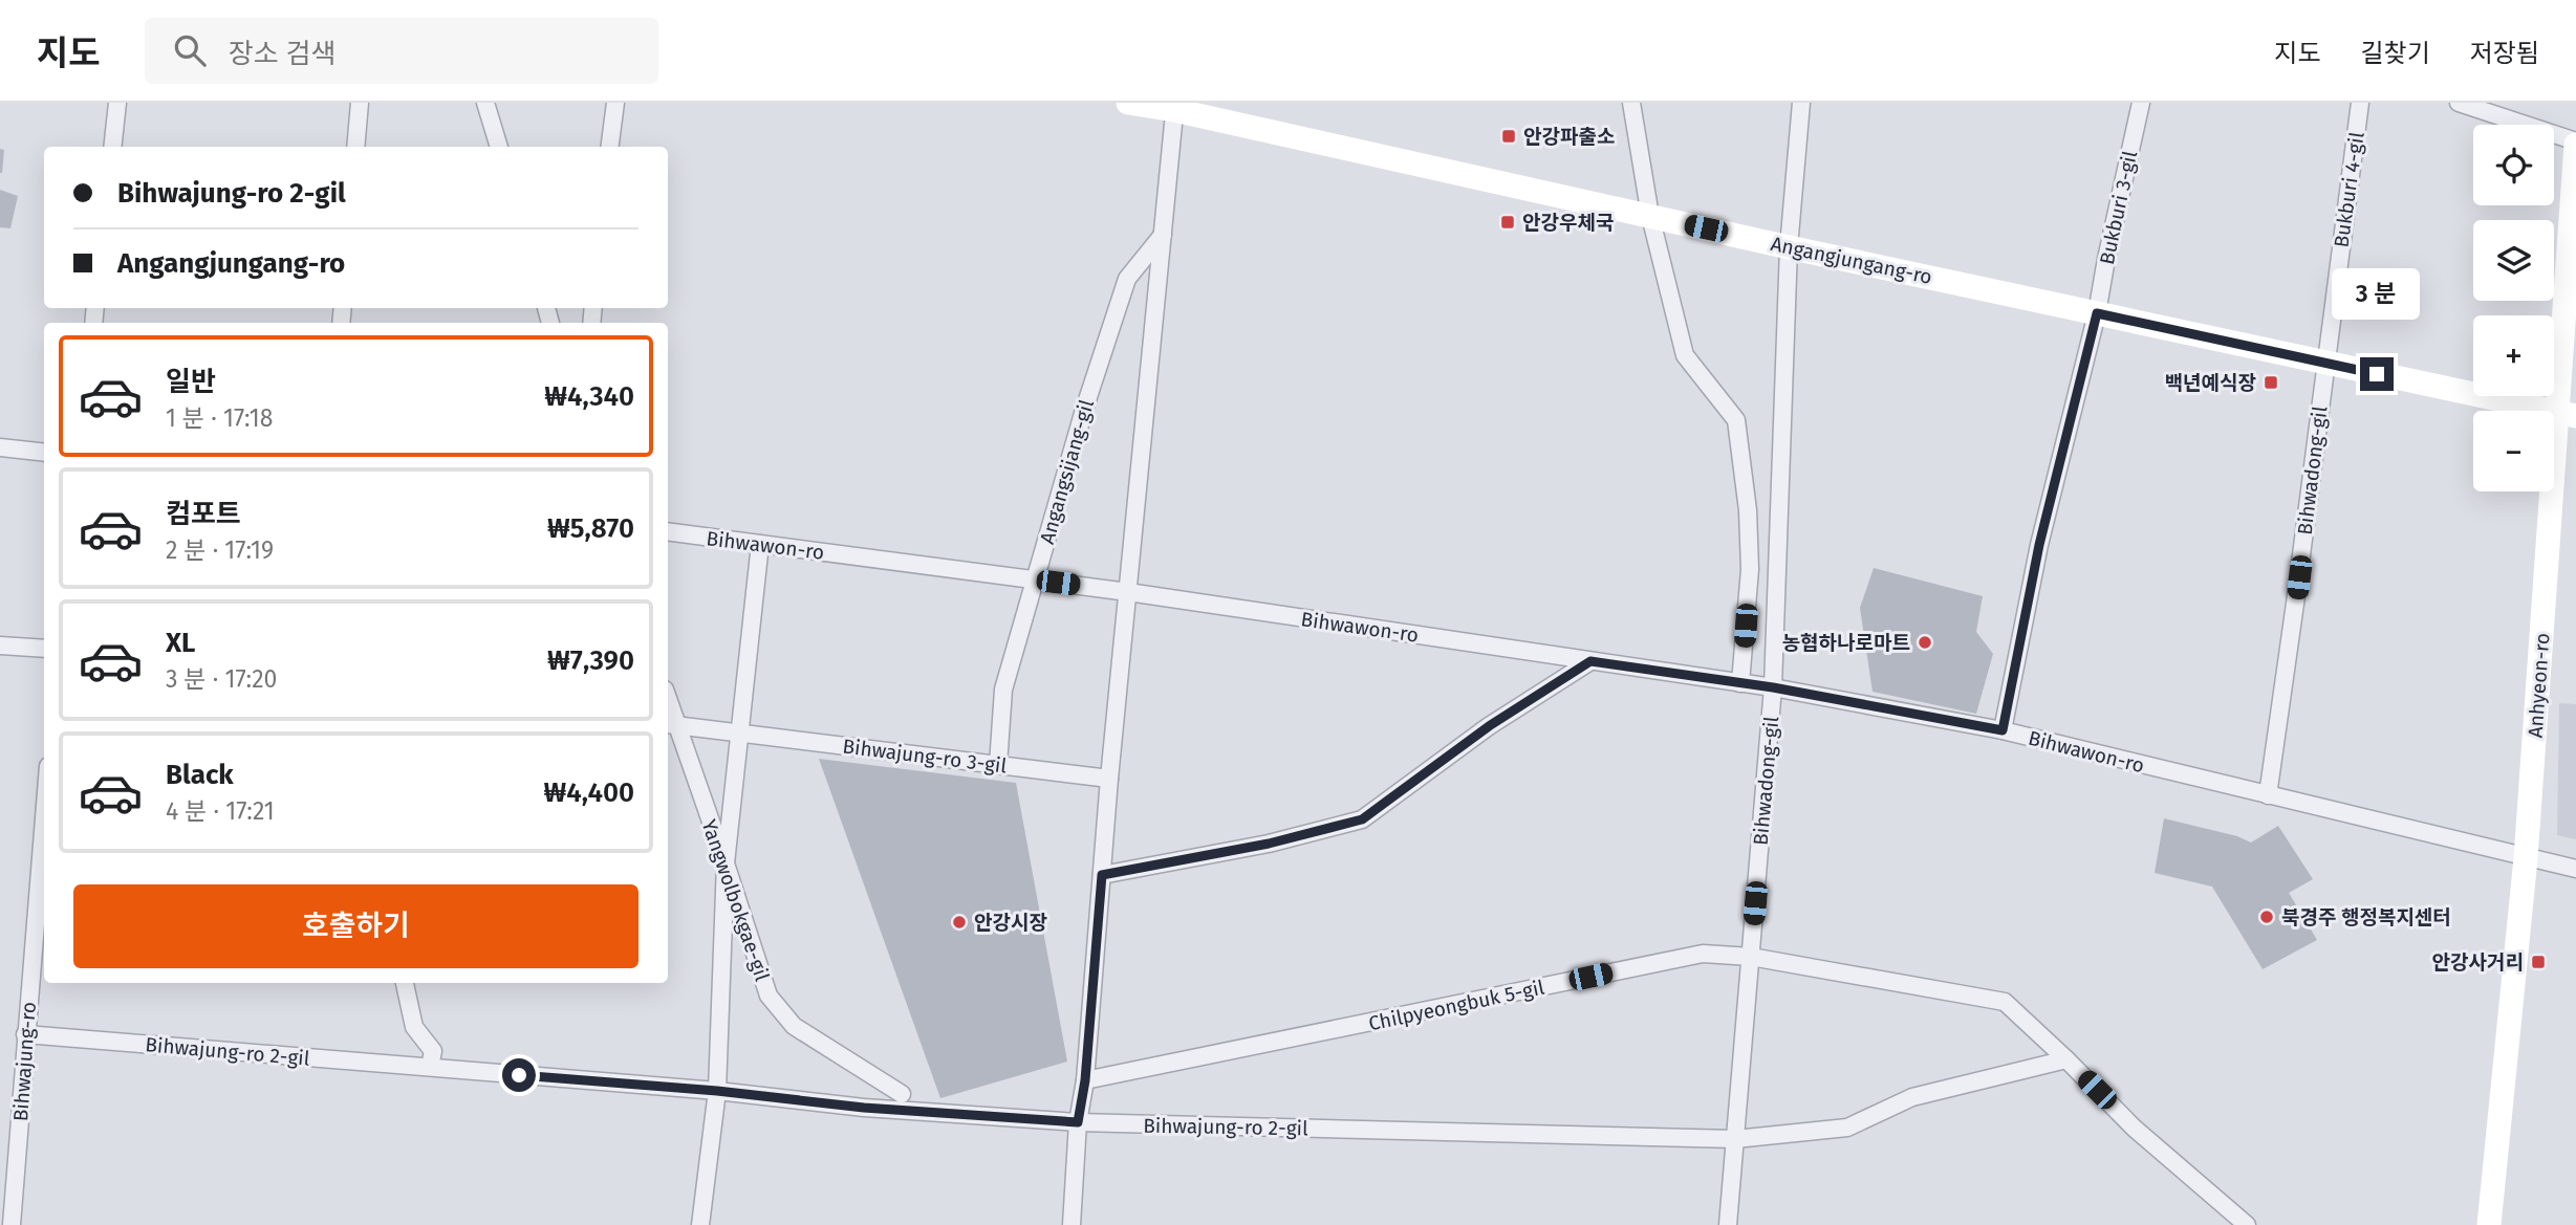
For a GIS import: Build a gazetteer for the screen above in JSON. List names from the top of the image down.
{
  "streets": {
    "main road": ["Angangjungang-ro", "Anhyeon-ro"],
    "street": [
      "Bukburi 4-gil",
      "Bukburi 3-gil",
      "Bihwadong-gil",
      "Angangsijang-gil",
      "Bihwawon-ro",
      "Bihwajung-ro 3-gil",
      "Yangwolbokgae-gil",
      "Chilpyeongbuk 5-gil",
      "Bihwajung-ro 2-gil",
      "Bihwajung-ro"
    ]
  },
  "crossings": [
    ["Bukburi 4-gil", "Angangjungang-ro"],
    ["Bukburi 4-gil", "Bihwadong-gil"],
    ["Bukburi 3-gil", "Angangjungang-ro"],
    ["Angangjungang-ro", "Bihwadong-gil"],
    ["Angangjungang-ro", "Anhyeon-ro"],
    ["Bihwadong-gil", "Bihwawon-ro"],
    ["Bihwadong-gil", "Chilpyeongbuk 5-gil"],
    ["Bihwadong-gil", "Bihwajung-ro 2-gil"],
    ["Angangsijang-gil", "Bihwawon-ro"],
    ["Angangsijang-gil", "Bihwajung-ro 3-gil"],
    ["Bihwawon-ro", "Anhyeon-ro"],
    ["Bihwajung-ro 3-gil", "Yangwolbokgae-gil"],
    ["Bihwajung-ro 2-gil", "Bihwajung-ro"]
  ],
  "places": {
    "transit": [
      "안강파출소",
      "안강우체국",
      "백년예식장",
      "안강사거리"
    ],
    "other": ["농협하나로마트", "북경주 행정복지센터", "안강시장"]
  },
  "page": {
    "header": "지도",
    "search": "장소 검색",
    "nav": ["지도", "길찾기", "저장됨"],
    "map_buttons": ["+", "−"],
    "banner": ["Bihwajung-ro 2-gil", "Angangjungang-ro"],
    "bubble": "3 분",
    "list": [
      {
        "name": "일반",
        "note": "1 분 · 17:18",
        "value": "₩4,340"
      },
      {
        "name": "컴포트",
        "note": "2 분 · 17:19",
        "value": "₩5,870"
      },
      {
        "name": "XL",
        "note": "3 분 · 17:20",
        "value": "₩7,390"
      },
      {
        "name": "Black",
        "note": "4 분 · 17:21",
        "value": "₩4,400"
      }
    ],
    "buttons": "호출하기"
  }
}
